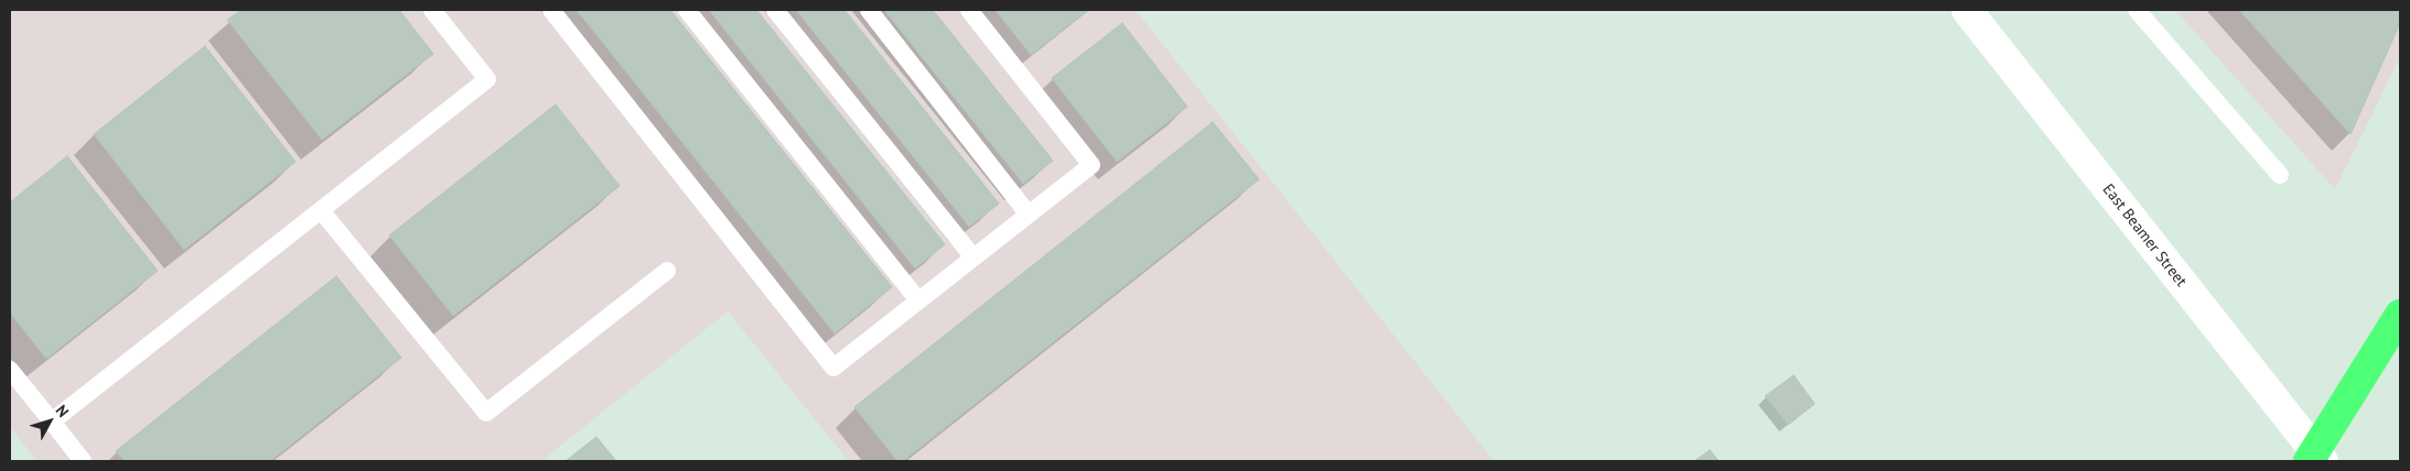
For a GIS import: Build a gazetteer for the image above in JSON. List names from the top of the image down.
{
  "streets": {
    "street": ["East Beamer Street"]
  },
  "north": "top right"
}
